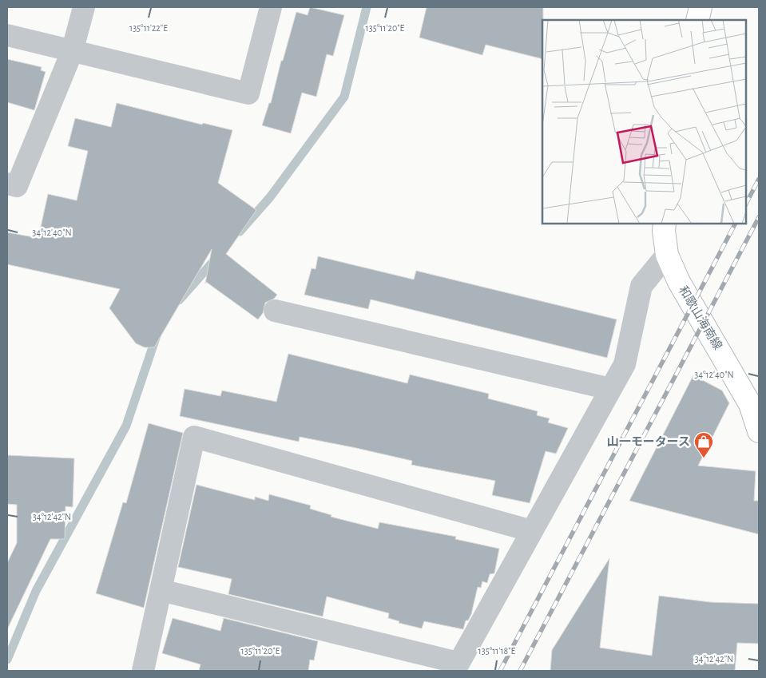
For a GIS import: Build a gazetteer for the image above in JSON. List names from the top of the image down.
{
  "streets": {
    "main road": ["和歌山海南線"]
  },
  "places": {
    "shop": ["山一モータース"]
  },
  "coordinates": [
    "135°11'22\"E",
    "135°11'20\"E",
    "34°12'40\"N",
    "34°12'42\"N",
    "135°11'18\"E"
  ]
}
